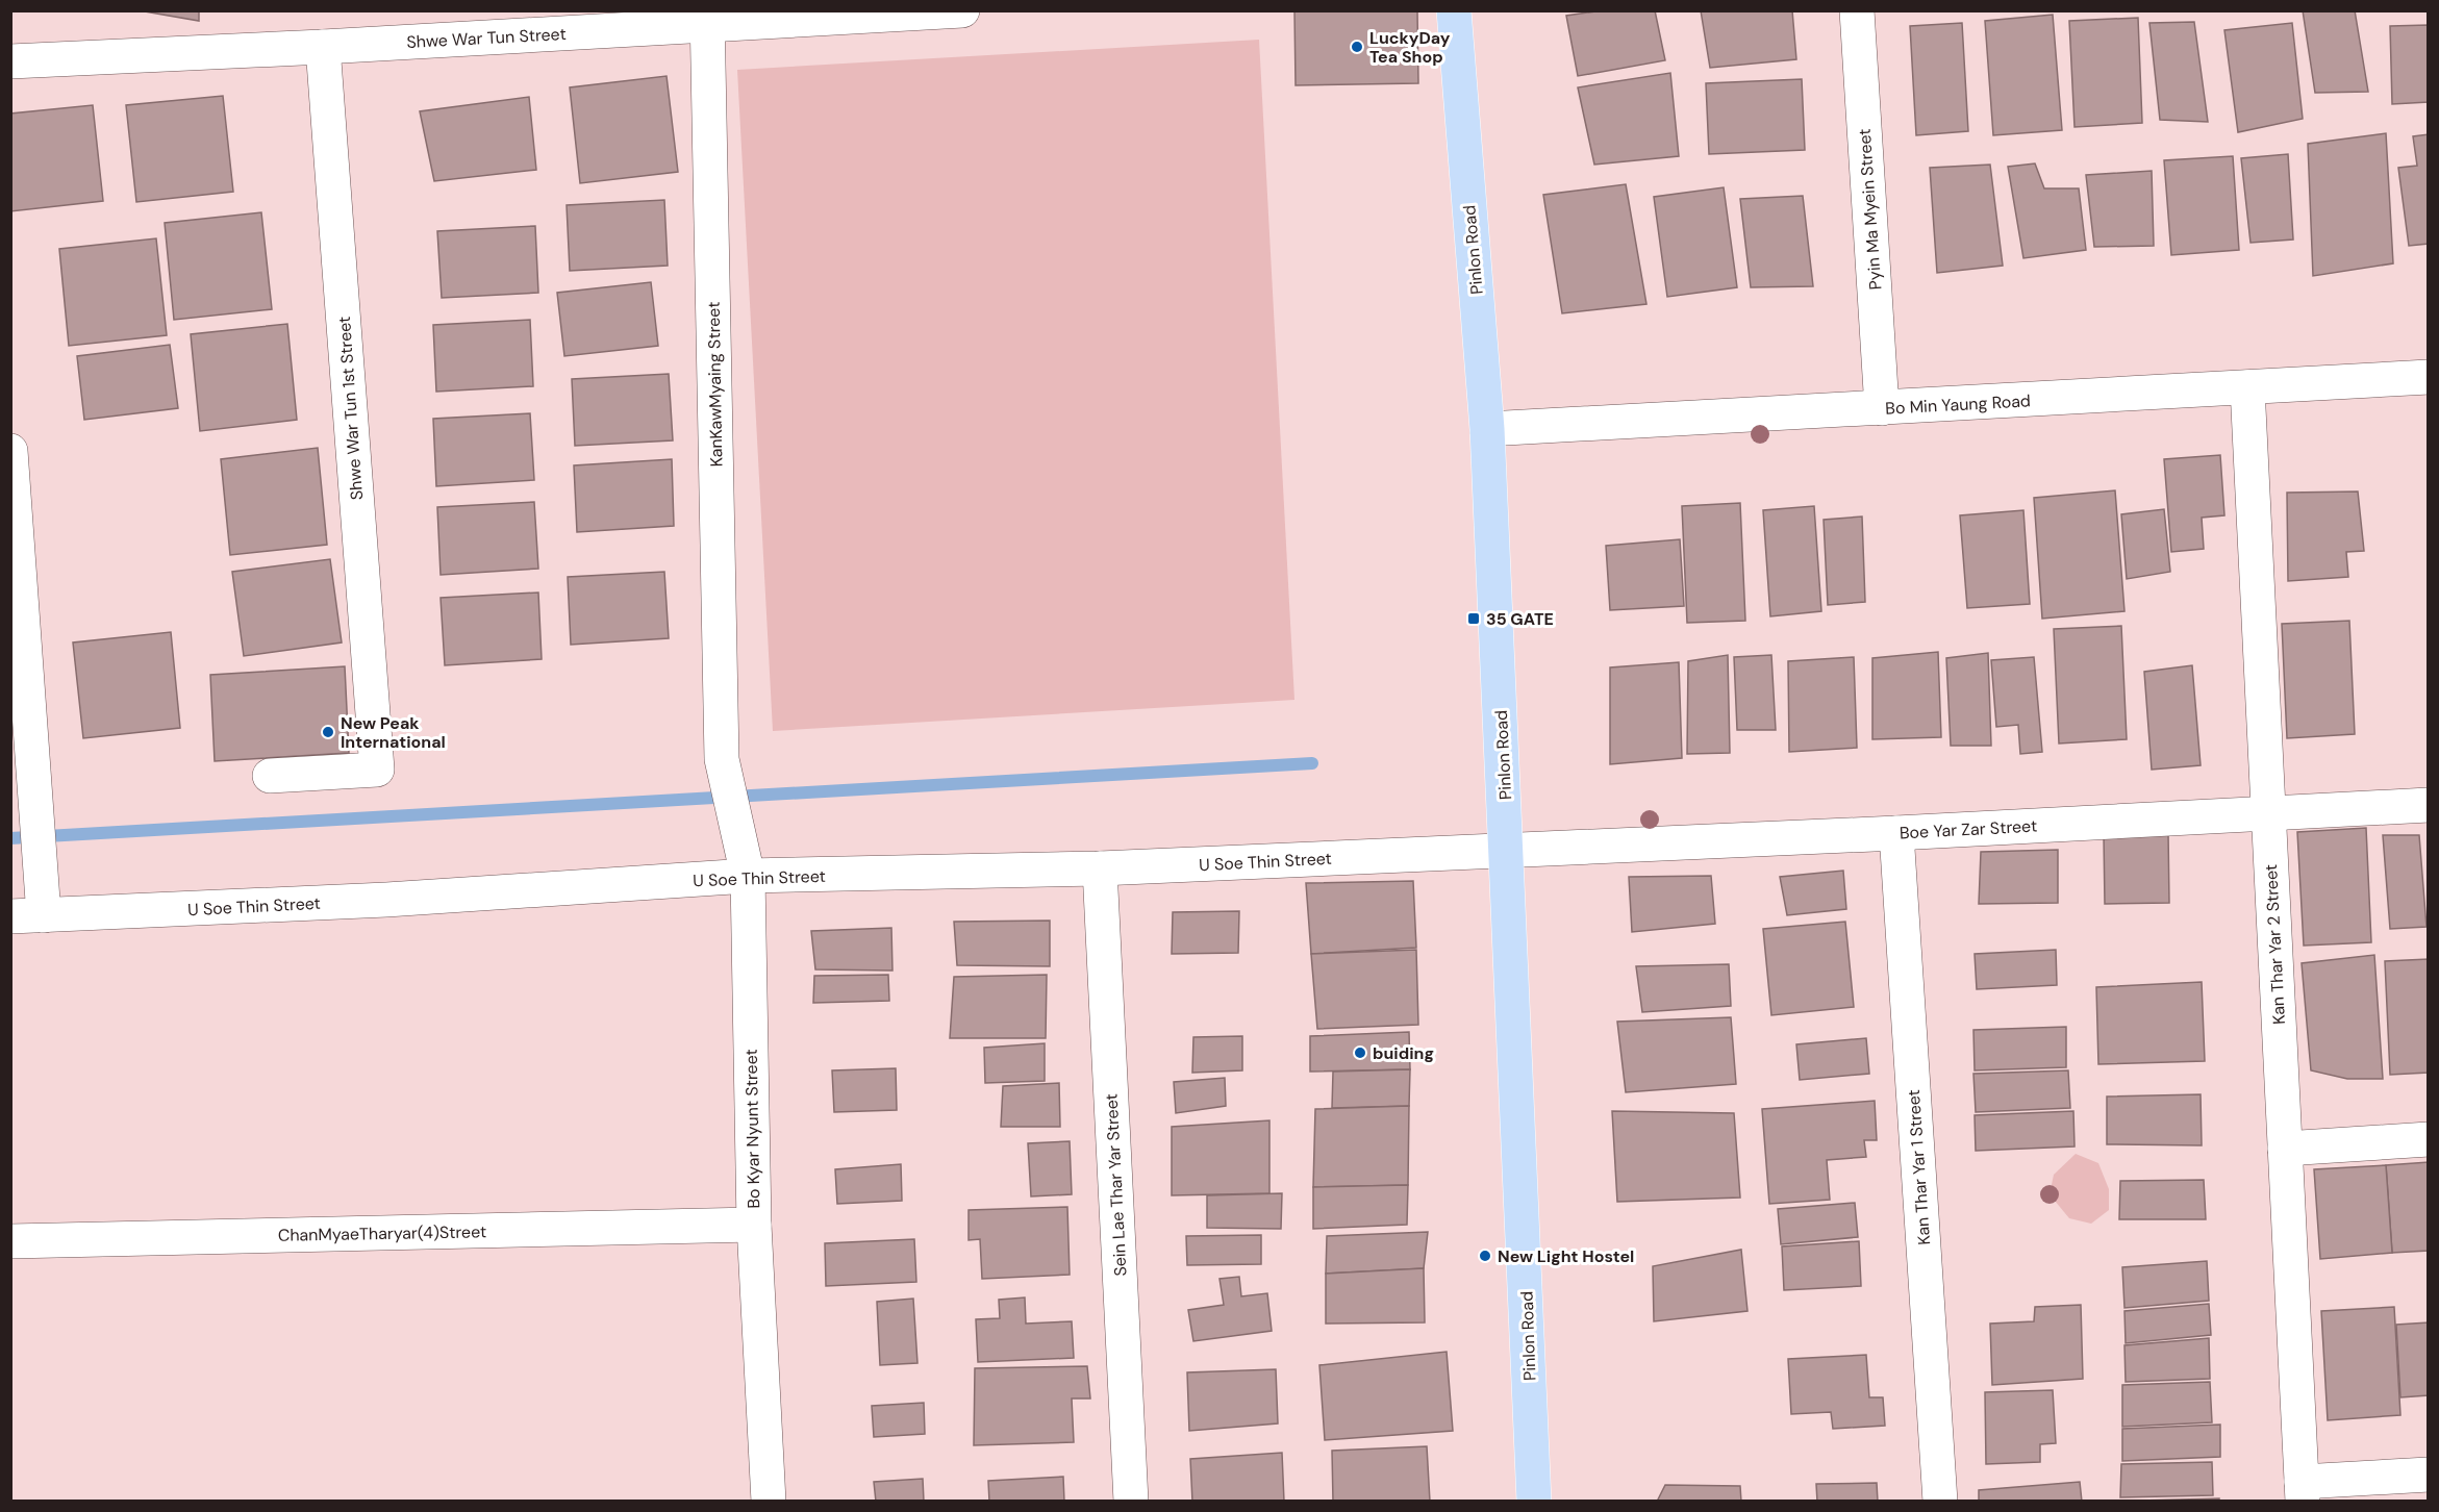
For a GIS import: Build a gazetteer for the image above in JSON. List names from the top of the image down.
{
  "streets": {
    "main road": ["Pinlon Road"],
    "street": [
      "Shwe War Tun Street",
      "Pyin Ma Myein Street",
      "KanKawMyaing Street",
      "Bo Min Yaung Road",
      "Shwe War Tun 1st Street",
      "Boe Yar Zar Street",
      "U Soe Thin Street",
      "Kan Thar Yar 2 Street",
      "Bo Kyar Nyunt Street",
      "Kan Thar Yar 1 Street",
      "Sein Lae Thar Yar Street",
      "ChanMyaeTharyar(4)Street"
    ]
  },
  "crossings": [
    ["Shwe War Tun Street", "KanKawMyaing Street"],
    ["Shwe War Tun Street", "Shwe War Tun 1st Street"],
    ["Pyin Ma Myein Street", "Bo Min Yaung Road"],
    ["Pinlon Road", "Bo Min Yaung Road"],
    ["Pinlon Road", "Boe Yar Zar Street"],
    ["Pinlon Road", "U Soe Thin Street"],
    ["KanKawMyaing Street", "Bo Kyar Nyunt Street"],
    ["Bo Min Yaung Road", "Kan Thar Yar 2 Street"],
    ["Boe Yar Zar Street", "U Soe Thin Street"],
    ["Boe Yar Zar Street", "Kan Thar Yar 2 Street"],
    ["Boe Yar Zar Street", "Kan Thar Yar 1 Street"],
    ["U Soe Thin Street", "Bo Kyar Nyunt Street"],
    ["U Soe Thin Street", "Sein Lae Thar Yar Street"],
    ["Bo Kyar Nyunt Street", "ChanMyaeTharyar(4)Street"]
  ],
  "places": {
    "other": [
      "LuckyDay Tea Shop",
      "New Peak International",
      "buiding",
      "New Light Hostel"
    ],
    "transit": ["35 GATE"]
  }
}
